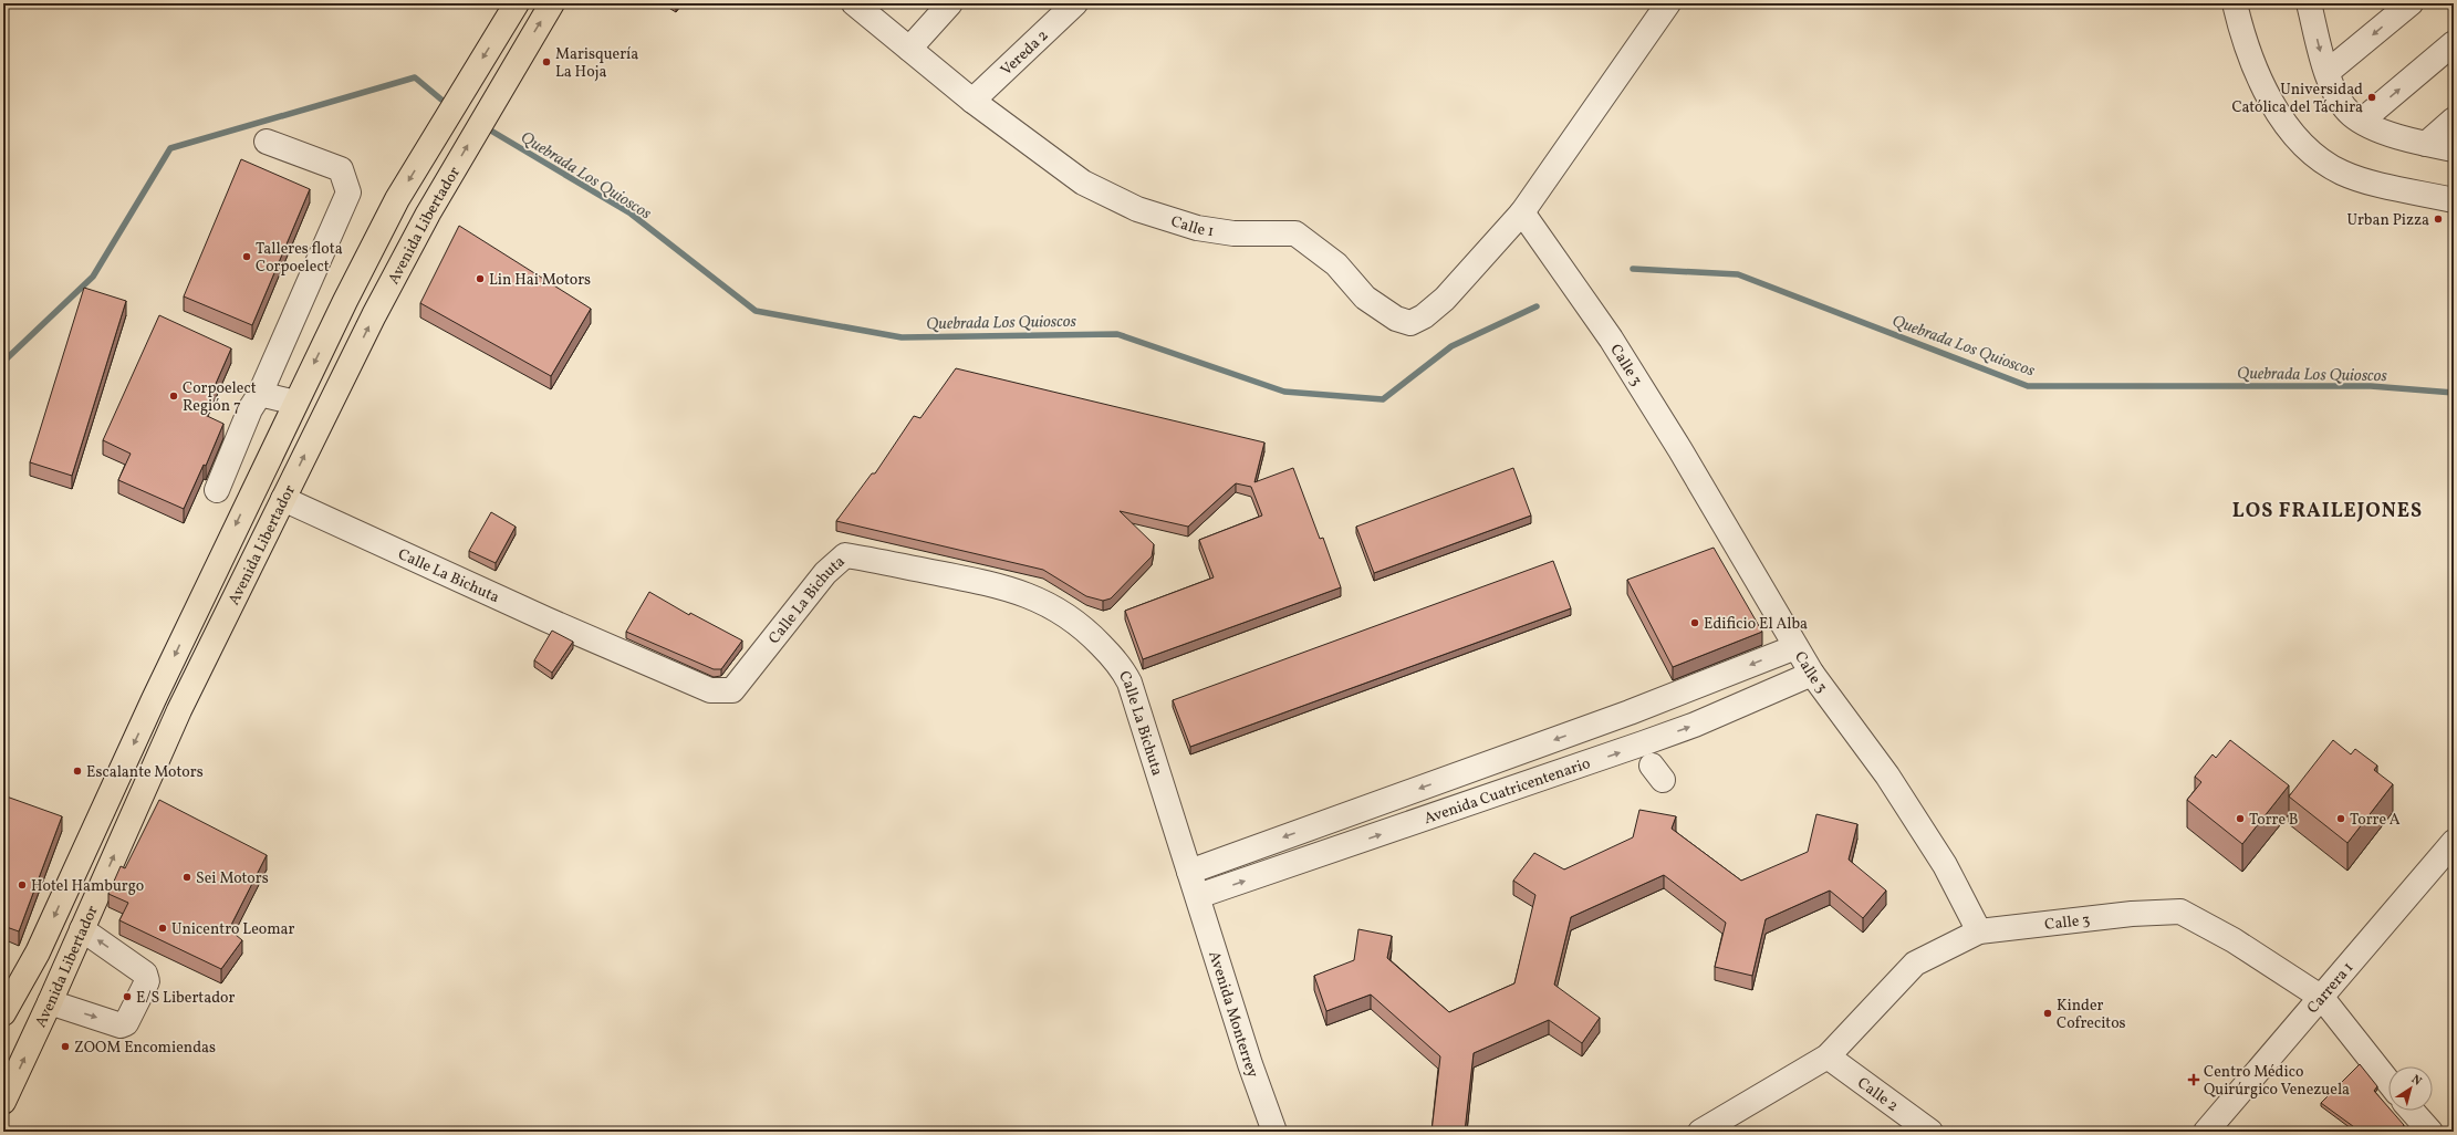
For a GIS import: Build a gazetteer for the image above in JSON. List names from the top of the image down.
{
  "streets": {
    "main road": ["Avenida Libertador"],
    "street": [
      "Vereda 2",
      "Calle 1",
      "Calle 3",
      "Calle La Bichuta",
      "Avenida Cuatricentenario",
      "Carrera 1",
      "Avenida Monterrey",
      "Calle 2"
    ]
  },
  "crossings": [
    ["Vereda 2", "Calle 1"],
    ["Avenida Libertador", "Calle La Bichuta"],
    ["Calle 1", "Calle 3"],
    ["Calle 3", "Avenida Cuatricentenario"],
    ["Calle 3", "Carrera 1"],
    ["Calle La Bichuta", "Avenida Cuatricentenario"],
    ["Calle La Bichuta", "Avenida Monterrey"],
    ["Avenida Cuatricentenario", "Avenida Monterrey"]
  ],
  "districts": ["LOS FRAILEJONES"],
  "water": ["Quebrada Los Quioscos"],
  "places": {
    "other": [
      "Marisquería La Hoja",
      "Universidad Católica del Táchira",
      "Urban Pizza",
      "Talleres flota Corpoelect",
      "Lin Hai Motors",
      "Corpoelect Región 7",
      "Edificio El Alba",
      "Escalante Motors",
      "Torre B",
      "Torre A",
      "Sei Motors",
      "Hotel Hamburgo",
      "Unicentro Leomar",
      "E/S Libertador",
      "Kinder Cofrecitos",
      "ZOOM Encomiendas"
    ],
    "health": ["Centro Médico Quirúrgico Venezuela"]
  },
  "north": "top right"
}
